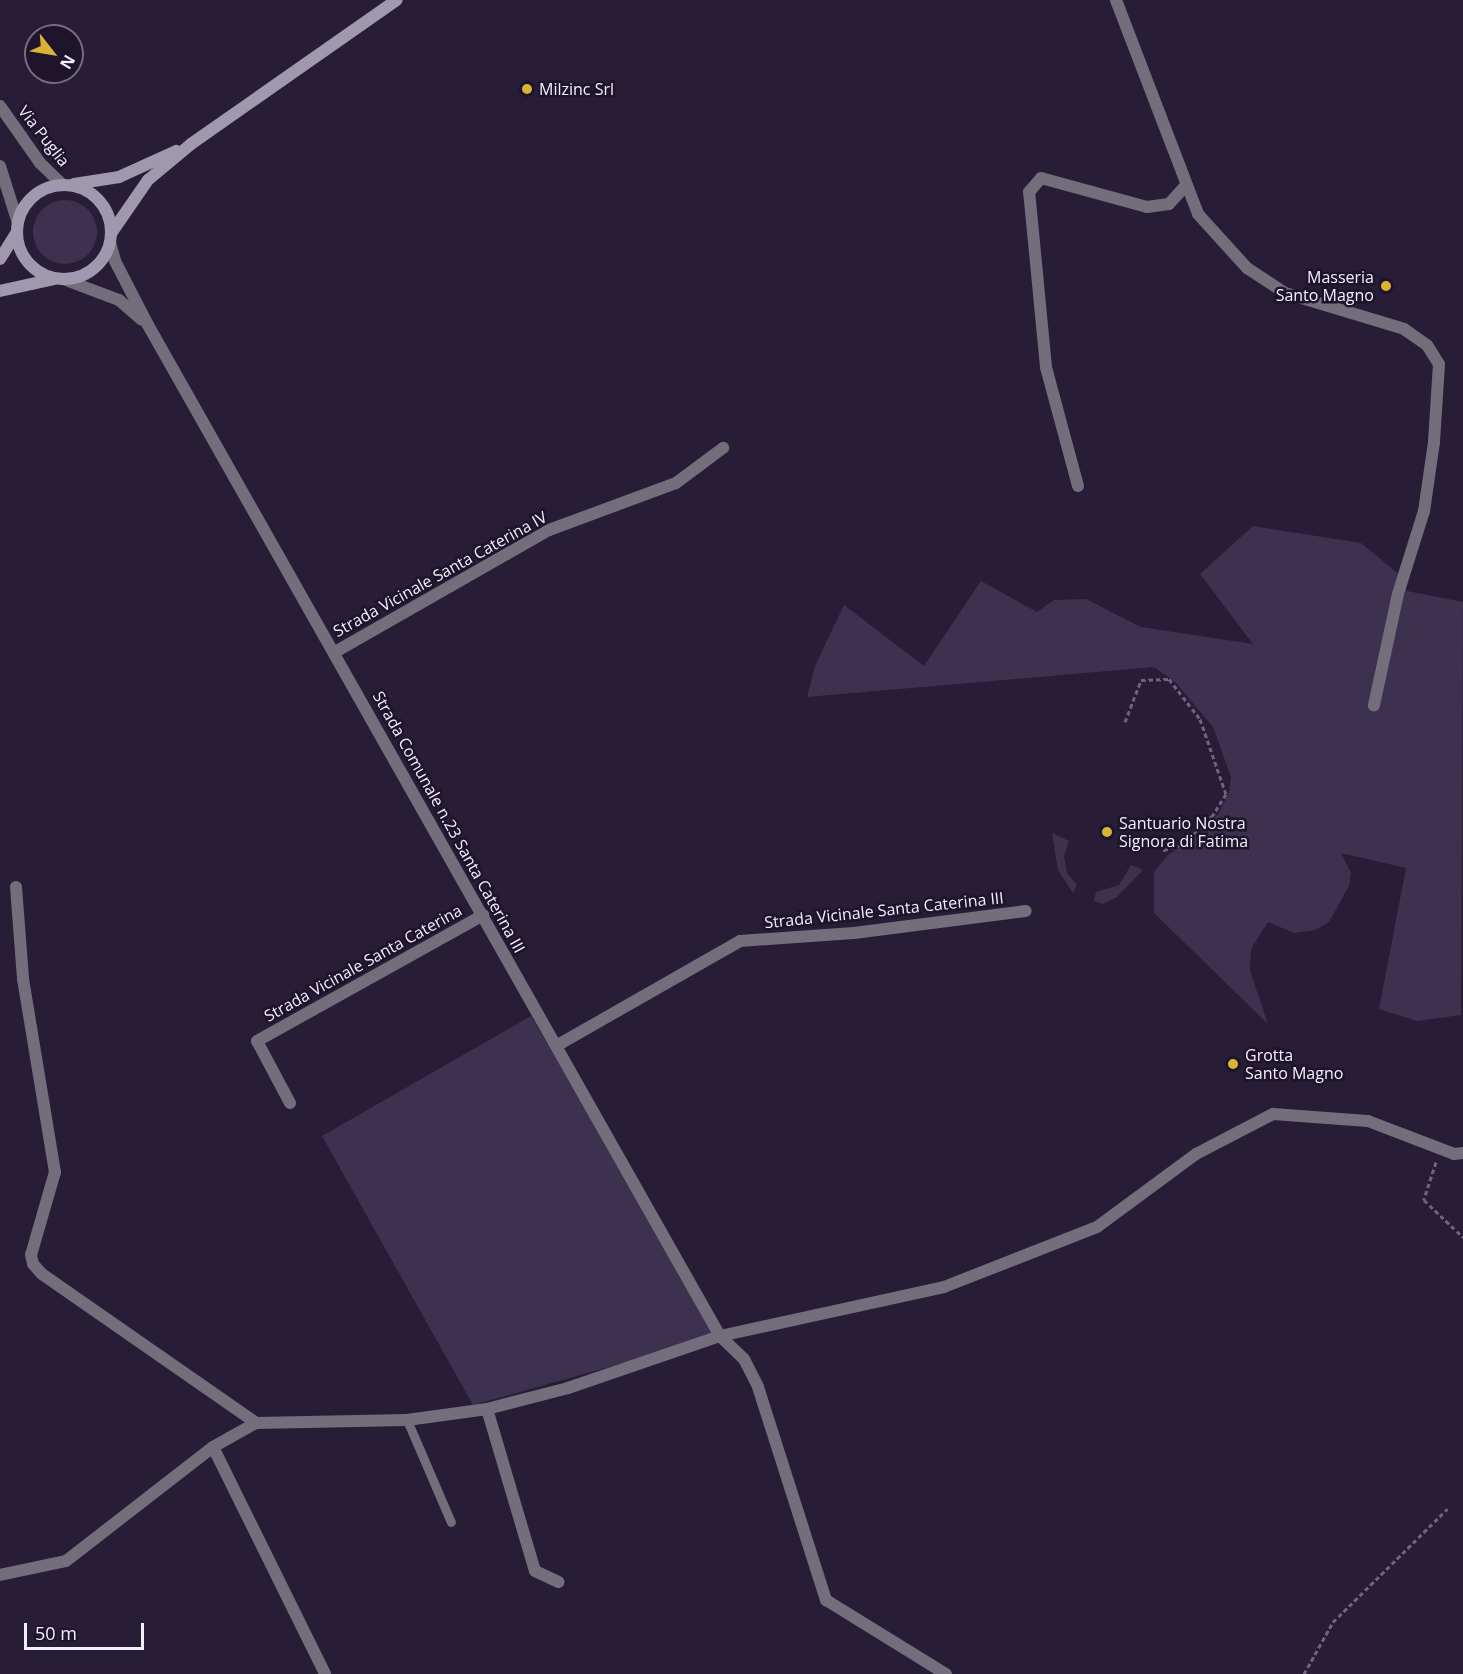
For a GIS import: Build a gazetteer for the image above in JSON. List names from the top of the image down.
{
  "streets": {
    "street": [
      "Via Puglia",
      "Strada Vicinale Santa Caterina IV",
      "Strada Comunale n.23 Santa Caterina III",
      "Strada Vicinale Santa Caterina III",
      "Strada Vicinale Santa Caterina"
    ]
  },
  "crossings": [
    ["Via Puglia", "Strada Comunale n.23 Santa Caterina III"],
    ["Strada Vicinale Santa Caterina IV", "Strada Comunale n.23 Santa Caterina III"],
    ["Strada Comunale n.23 Santa Caterina III", "Strada Vicinale Santa Caterina III"],
    ["Strada Comunale n.23 Santa Caterina III", "Strada Vicinale Santa Caterina"]
  ],
  "places": [
    "Milzinc Srl",
    "Masseria Santo Magno",
    "Santuario Nostra Signora di Fatima",
    "Grotta Santo Magno"
  ],
  "scale_bar": "50 m",
  "north": "bottom right"
}
